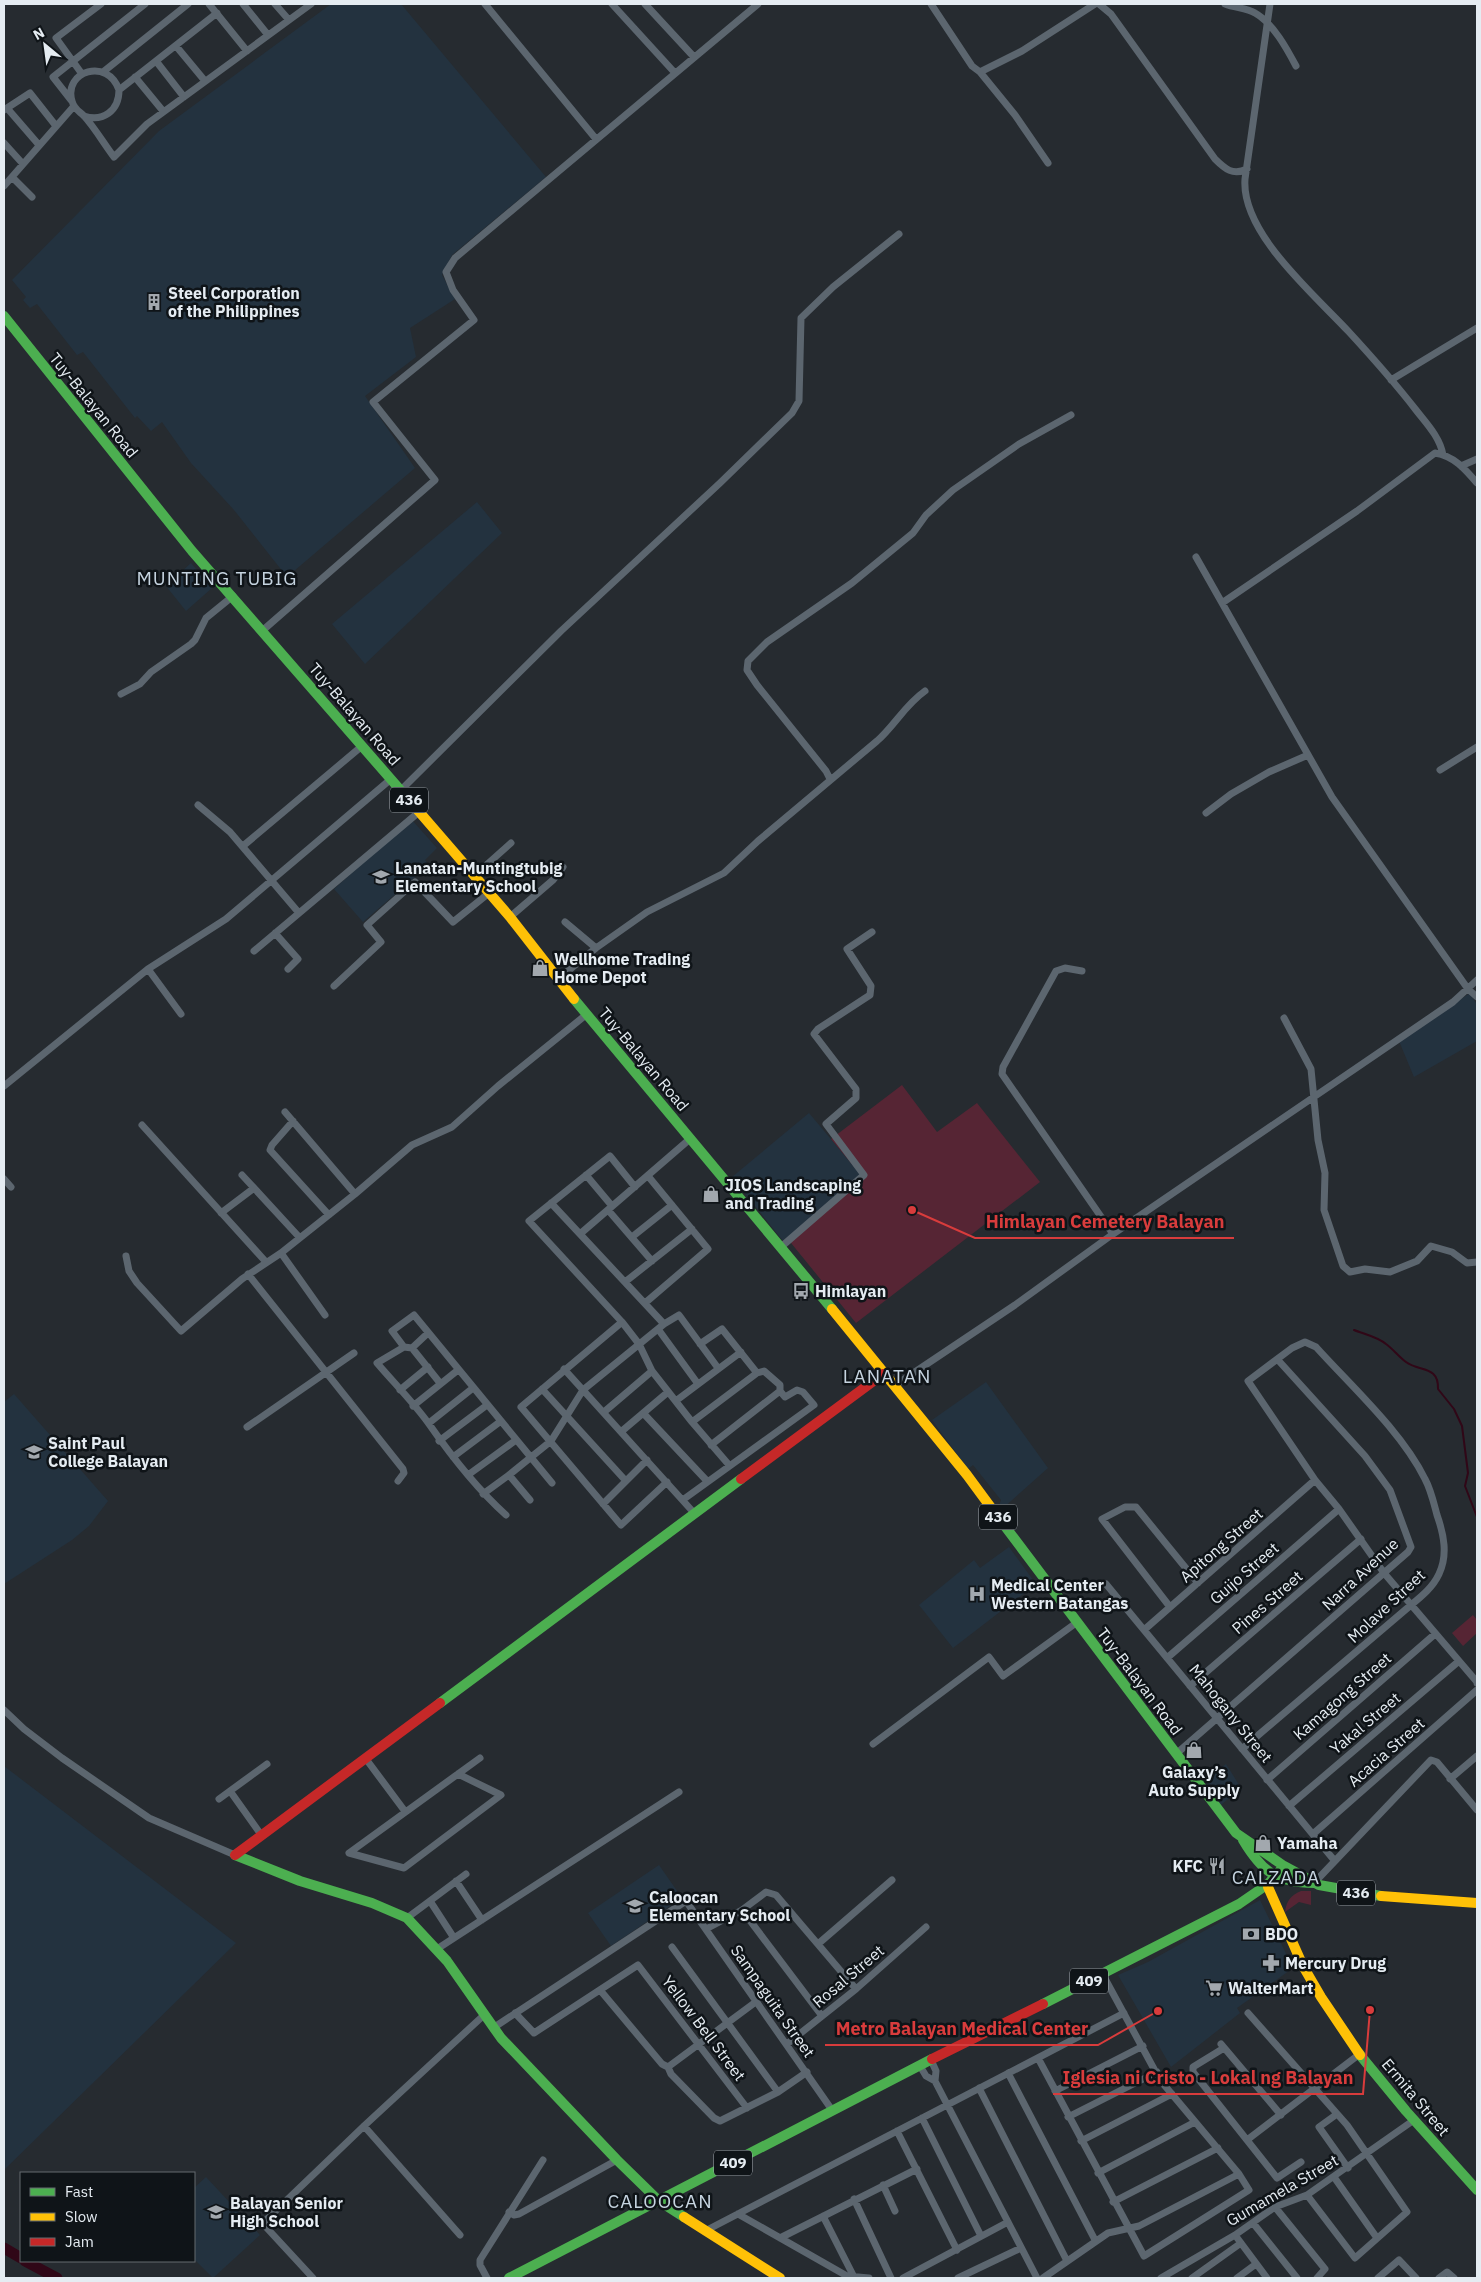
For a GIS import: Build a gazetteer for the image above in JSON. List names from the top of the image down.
{
  "streets": {
    "main road": [
      "Tuy-Balayan Road",
      "436",
      "409",
      "Ermita Street"
    ],
    "street": [
      "Apitong Street",
      "Guijo Street",
      "Narra Avenue",
      "Pines Street",
      "Molave Street",
      "Kamagong Street",
      "Mahogany Street",
      "Yakal Street",
      "Acacia Street",
      "Rosal Street",
      "Sampaguita Street",
      "Yellow Bell Street",
      "Gumamela Street"
    ]
  },
  "crossings": [
    ["Tuy-Balayan Road", "436"],
    ["Tuy-Balayan Road", "Narra Avenue"],
    ["Tuy-Balayan Road", "409"],
    ["436", "409"],
    ["Apitong Street", "Molave Street"],
    ["Apitong Street", "Mahogany Street"],
    ["Guijo Street", "Mahogany Street"],
    ["Narra Avenue", "Molave Street"],
    ["Narra Avenue", "Mahogany Street"],
    ["Pines Street", "Mahogany Street"],
    ["Molave Street", "Mahogany Street"],
    ["Kamagong Street", "Mahogany Street"],
    ["Mahogany Street", "Yakal Street"],
    ["Mahogany Street", "Acacia Street"],
    ["Rosal Street", "Sampaguita Street"],
    ["409", "Sampaguita Street"],
    ["409", "Ermita Street"],
    ["Ermita Street", "Gumamela Street"]
  ],
  "districts": [
    "MUNTING TUBIG",
    "LANATAN",
    "CALZADA",
    "CALOOCAN"
  ],
  "places": {
    "building": ["Steel Corporation of the Philippines"],
    "school or university": [
      "Lanatan-Muntingtubig Elementary School",
      "Saint Paul College Balayan",
      "Caloocan Elementary School",
      "Balayan Senior High School"
    ],
    "shop": [
      "Wellhome Trading Home Depot",
      "JIOS Landscaping and Trading",
      "Galaxy’s Auto Supply",
      "Yamaha"
    ],
    "other": ["Himlayan Cemetery Balayan", "Iglesia ni Cristo - Lokal ng Balayan", "Metro Balayan Medical Center"],
    "bus stop": ["Himlayan"],
    "hospital": ["Medical Center Western Batangas"],
    "restaurant": ["KFC"],
    "bank": ["BDO"],
    "pharmacy": ["Mercury Drug"],
    "supermarket": ["WalterMart"]
  },
  "legend": ["Fast", "Slow", "Jam"],
  "north": "top left"
}
